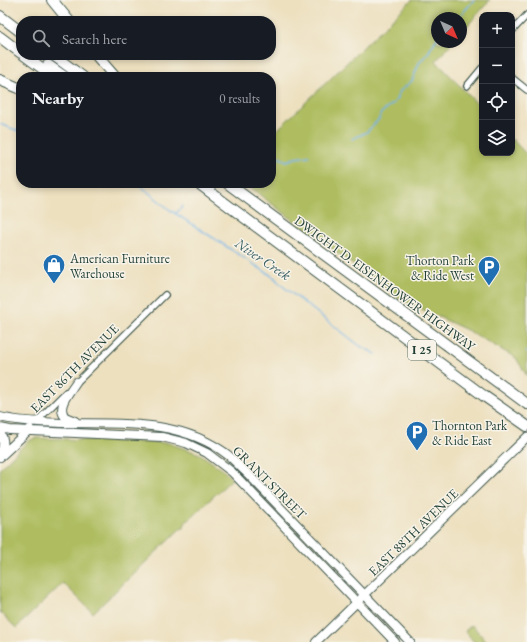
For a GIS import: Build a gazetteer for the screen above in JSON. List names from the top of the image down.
{
  "streets": {
    "highway": ["DWIGHT D. EISENHOWER HIGHWAY", "I 25"],
    "street": ["EAST 86TH AVENUE", "GRANT STREET", "EAST 88TH AVENUE"]
  },
  "crossings": [
    ["EAST 86TH AVENUE", "GRANT STREET"],
    ["GRANT STREET", "EAST 88TH AVENUE"]
  ],
  "water": ["Niver Creek"],
  "places": {
    "shop": ["American Furniture Warehouse"],
    "parking": ["Thorton Park & Ride West", "Thornton Park & Ride East"]
  },
  "north": "bottom right",
  "page": {
    "map_buttons": ["+", "−"],
    "search": "Search here",
    "heading": ["Nearby", "0 results"]
  }
}
